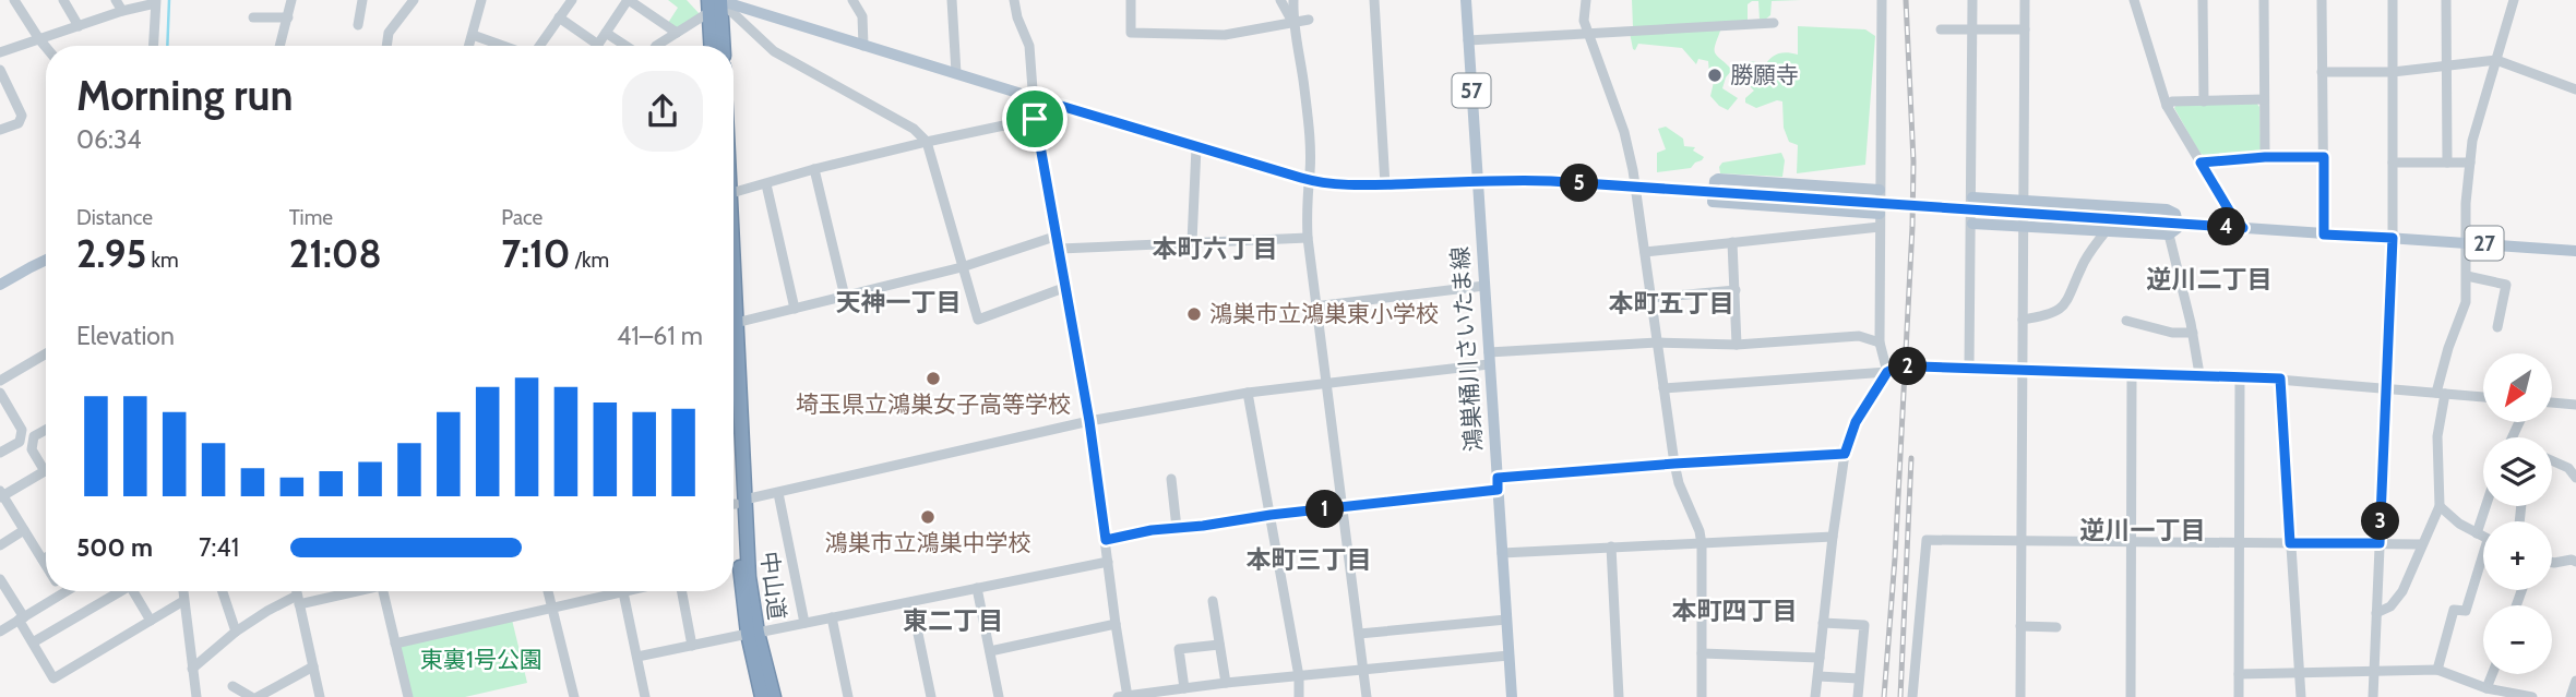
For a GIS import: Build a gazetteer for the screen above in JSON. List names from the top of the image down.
{
  "streets": {
    "highway": ["中山道"],
    "main road": ["57", "27", "鴻巣桶川さいたま線"]
  },
  "crossings": [
    ["57", "27"],
    ["57", "鴻巣桶川さいたま線"],
    ["27", "鴻巣桶川さいたま線"]
  ],
  "districts": [
    "本町六丁目",
    "逆川二丁目",
    "天神一丁目",
    "本町五丁目",
    "逆川一丁目",
    "本町三丁目",
    "本町四丁目",
    "東二丁目"
  ],
  "parks": ["東裏1号公園"],
  "places": [
    "勝願寺",
    "鴻巣市立鴻巣東小学校",
    "埼玉県立鴻巣女子高等学校",
    "鴻巣市立鴻巣中学校"
  ],
  "north": "bottom left",
  "page": {
    "heading": ["Morning run", "06:34"],
    "pins": [
      "5",
      "4",
      "2",
      "1",
      "3"
    ],
    "stats": [
      ["Distance", "2.95 km"],
      ["Time", "21:08"],
      ["Pace", "7:10 /km"]
    ],
    "chart": ["Elevation", "41–61 m"],
    "map_buttons": ["+", "−"],
    "list": [
      {
        "name": "500 m",
        "note": "7:41"
      }
    ]
  }
}
